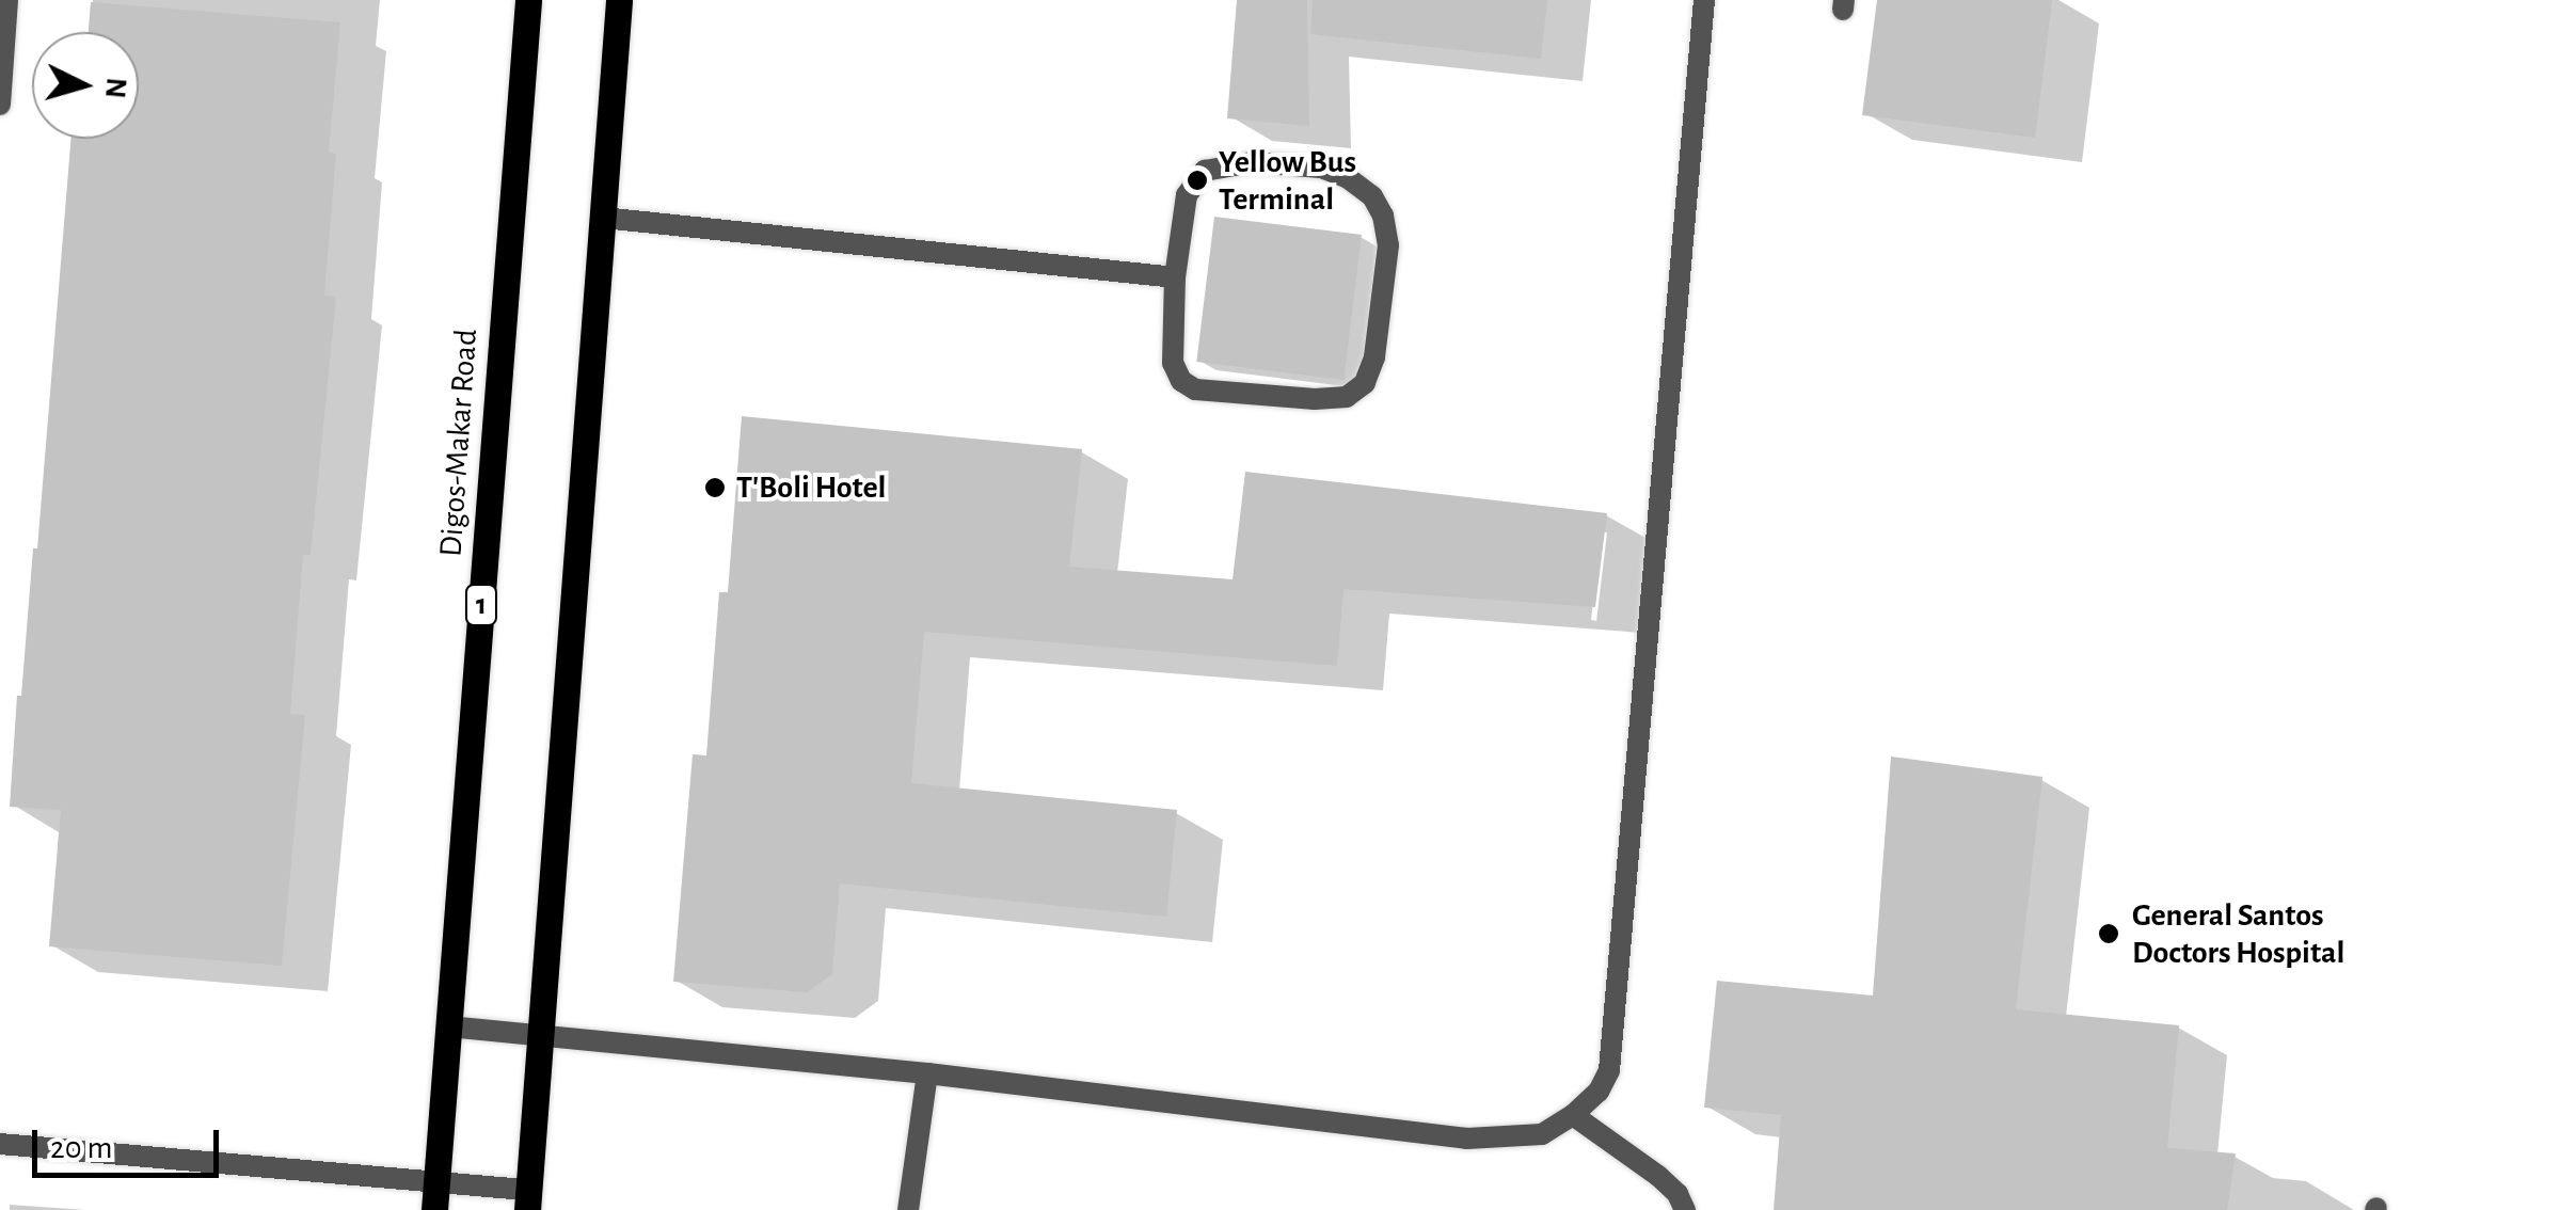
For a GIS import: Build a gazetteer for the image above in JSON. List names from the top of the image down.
{
  "streets": {
    "main road": ["Digos-Makar Road", "1"]
  },
  "places": ["Yellow Bus Terminal", "T'Boli Hotel", "General Santos Doctors Hospital"],
  "scale_bar": "20 m",
  "north": "right"
}
